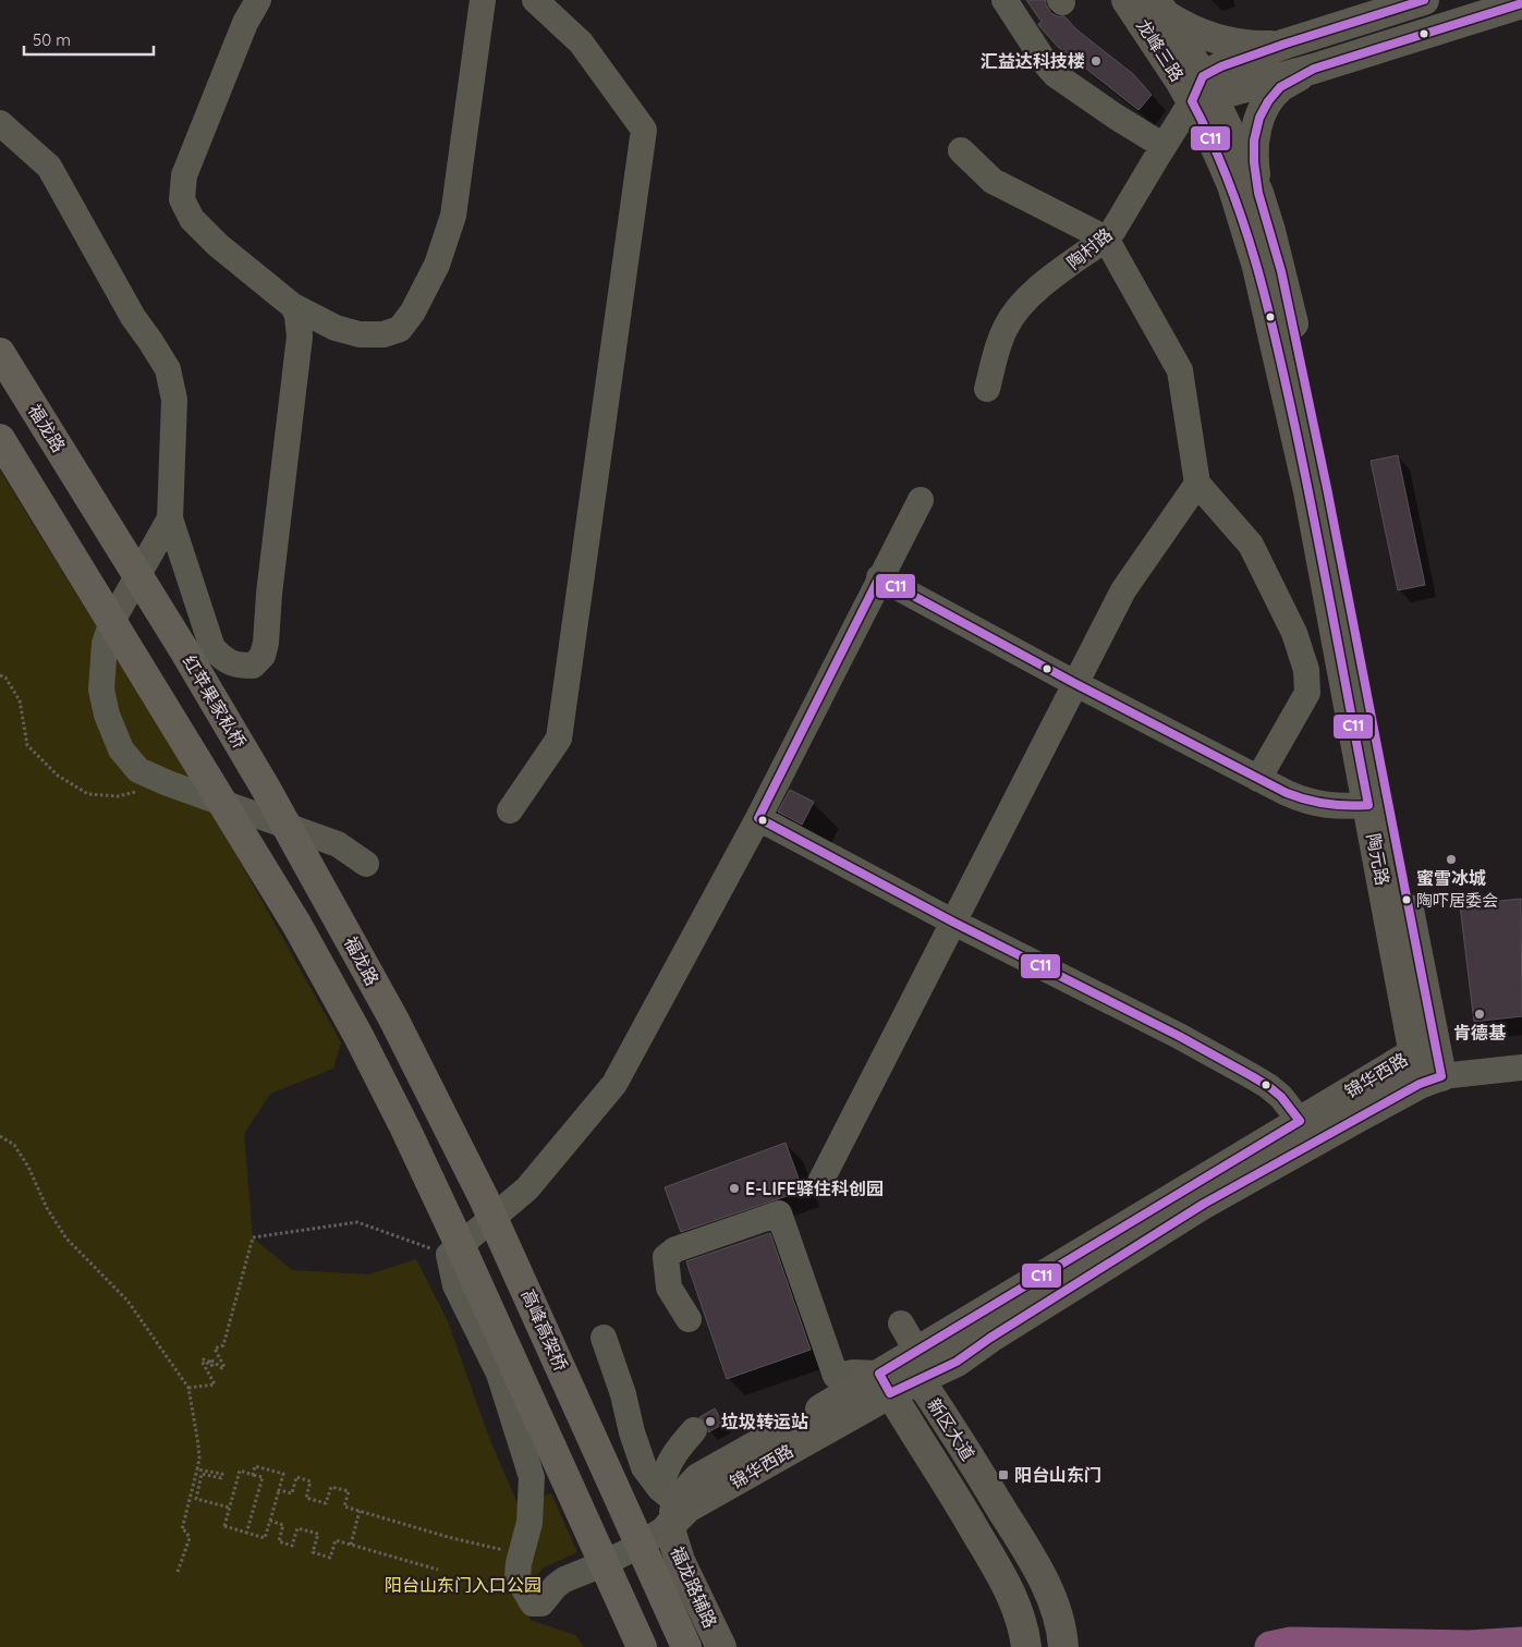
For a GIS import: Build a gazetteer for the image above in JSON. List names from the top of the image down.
{
  "streets": {
    "highway": ["福龙路", "红苹果家私桥", "高峰高架桥"],
    "main road": [
      "龙峰三路",
      "陶元路",
      "锦华西路",
      "新区大道",
      "福龙路辅路"
    ],
    "street": ["陶村路"]
  },
  "crossings": [
    ["龙峰三路", "陶村路"],
    ["龙峰三路", "陶元路"],
    ["陶村路", "陶元路"],
    ["福龙路", "红苹果家私桥"],
    ["福龙路", "高峰高架桥"],
    ["陶元路", "锦华西路"],
    ["锦华西路", "新区大道"],
    ["锦华西路", "福龙路辅路"]
  ],
  "parks": ["阳台山东门入口公园"],
  "places": {
    "other": [
      "汇益达科技楼",
      "蜜雪冰城",
      "陶吓居委会",
      "肯德基",
      "E-LIFE驿住科创园",
      "垃圾转运站"
    ],
    "transit": ["阳台山东门"]
  },
  "lines": ["transit line C11"],
  "scale_bar": "50 m"
}
